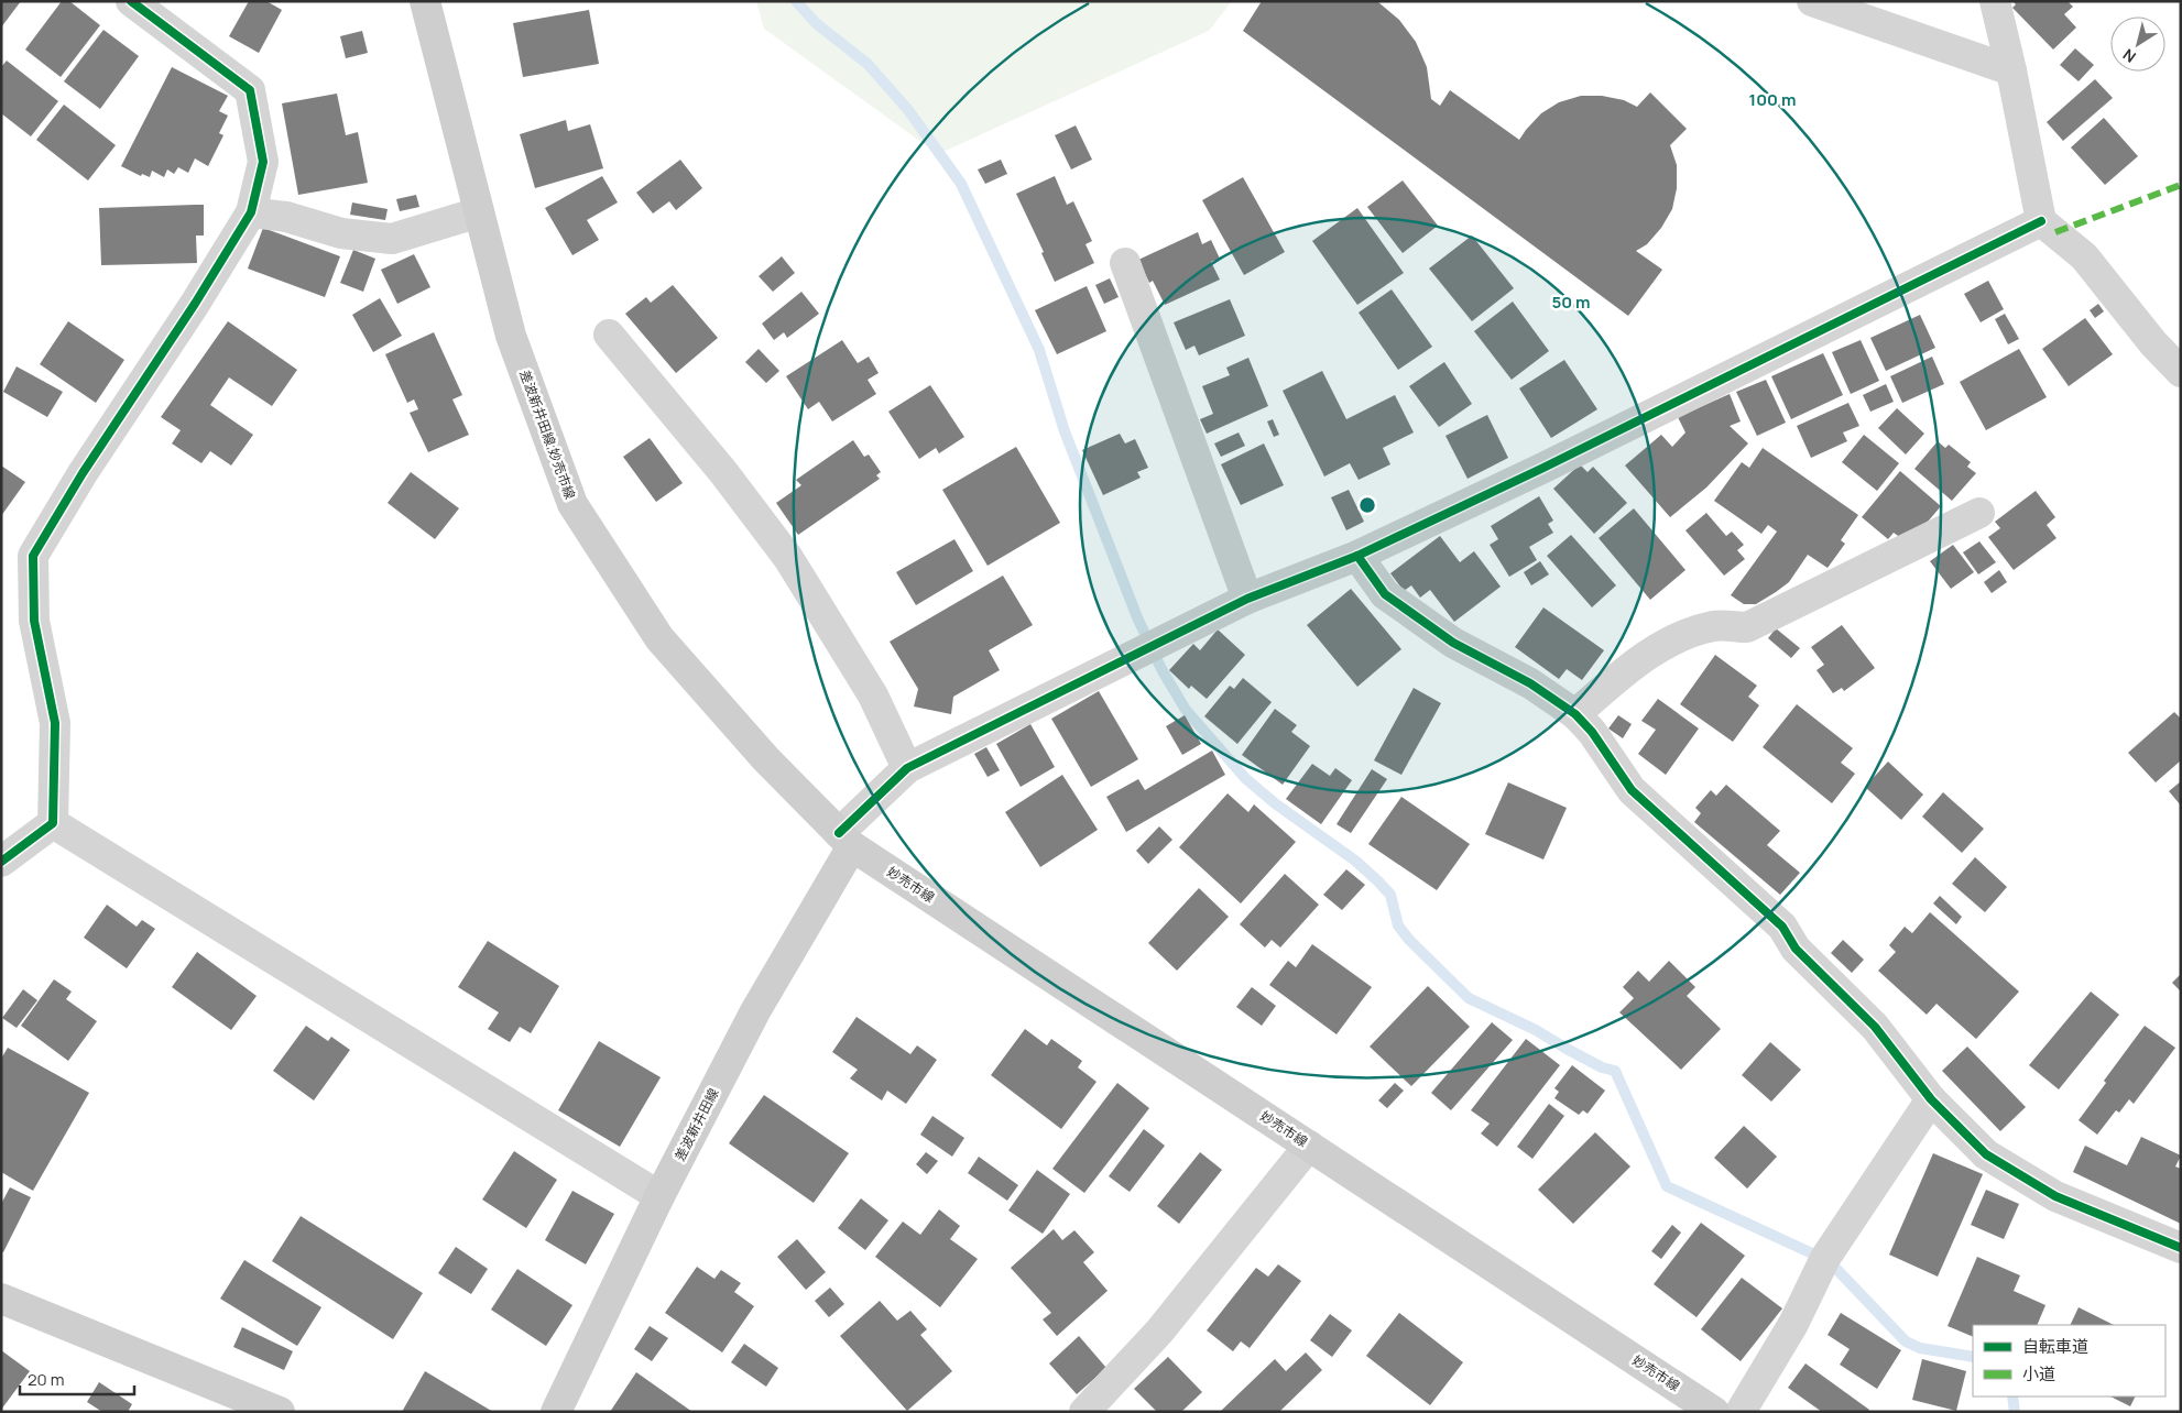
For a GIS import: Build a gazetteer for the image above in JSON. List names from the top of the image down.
{
  "streets": {
    "main road": ["差波新井田線;妙売市線", "妙売市線", "差波新井田線"]
  },
  "crossings": [
    ["差波新井田線;妙売市線", "妙売市線"],
    ["差波新井田線;妙売市線", "差波新井田線"],
    ["妙売市線", "差波新井田線"]
  ],
  "legend": ["自転車道", "小道"],
  "scale_bar": "20 m",
  "north": "bottom left",
  "rings": ["100 m", "50 m"]
}
